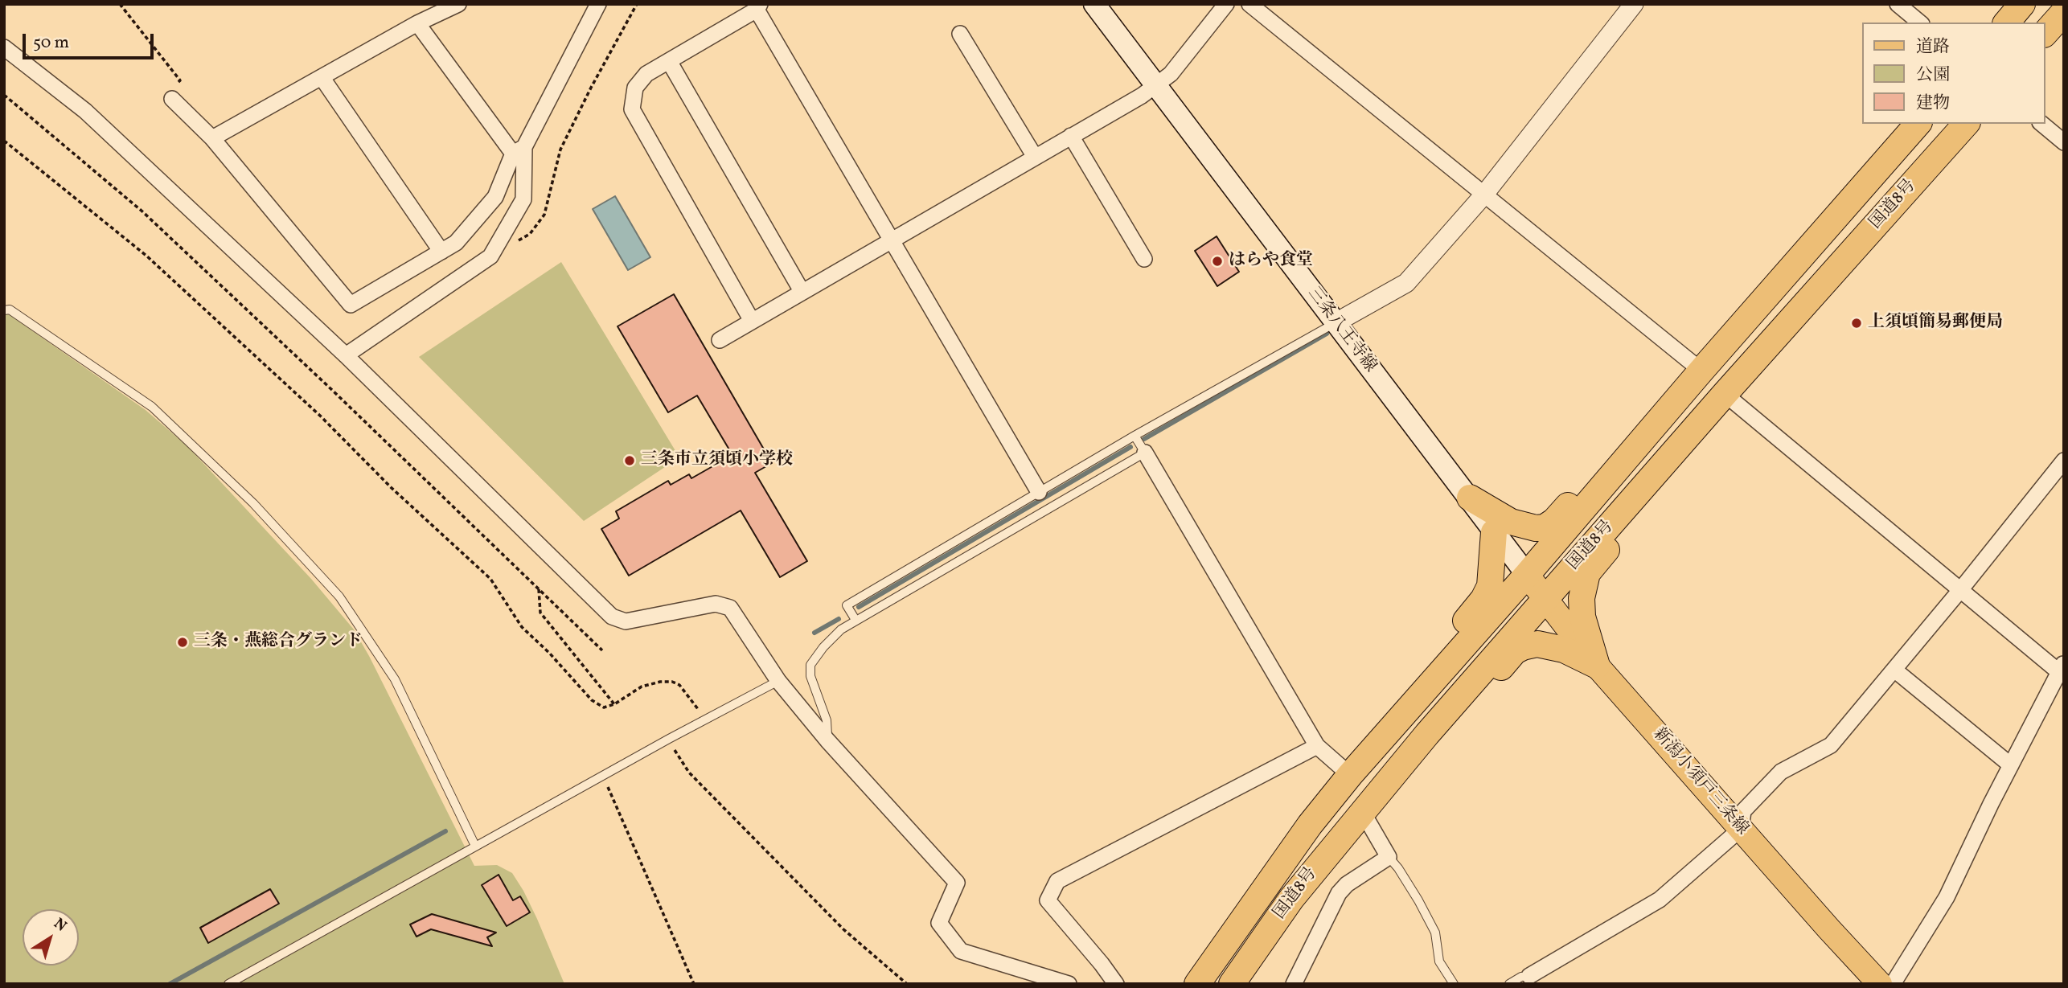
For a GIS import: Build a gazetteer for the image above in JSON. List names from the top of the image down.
{
  "streets": {
    "highway": ["国道8号"],
    "main road": ["三条八王寺線", "新潟小須戸三条線"]
  },
  "crossings": [
    ["国道8号", "三条八王寺線"],
    ["国道8号", "新潟小須戸三条線"],
    ["三条八王寺線", "新潟小須戸三条線"]
  ],
  "places": [
    "はらや食堂",
    "上須頃簡易郵便局",
    "三条市立須頃小学校",
    "三条・燕総合グランド"
  ],
  "legend": ["道路", "公園", "建物"],
  "scale_bar": "50 m",
  "north": "top right"
}
